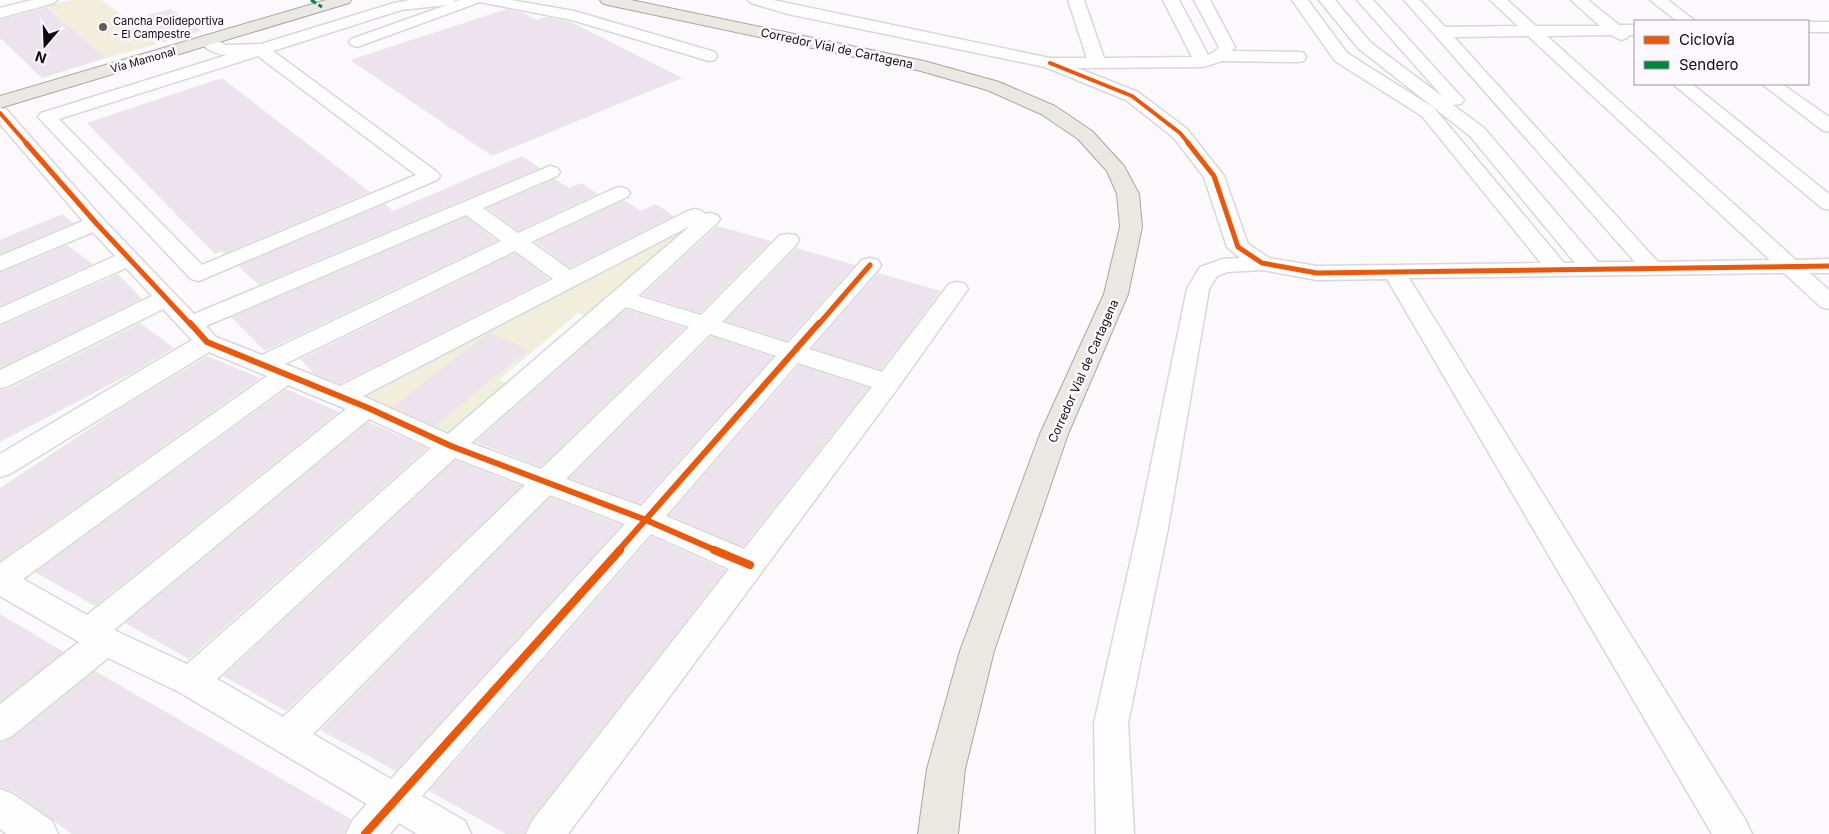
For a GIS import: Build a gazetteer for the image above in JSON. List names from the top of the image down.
{
  "streets": {
    "main road": ["Corredor Vial de Cartagena", "Vía Mamonal"]
  },
  "places": ["Cancha Polideportiva - El Campestre"],
  "legend": ["Ciclovía", "Sendero"],
  "north": "bottom"
}
